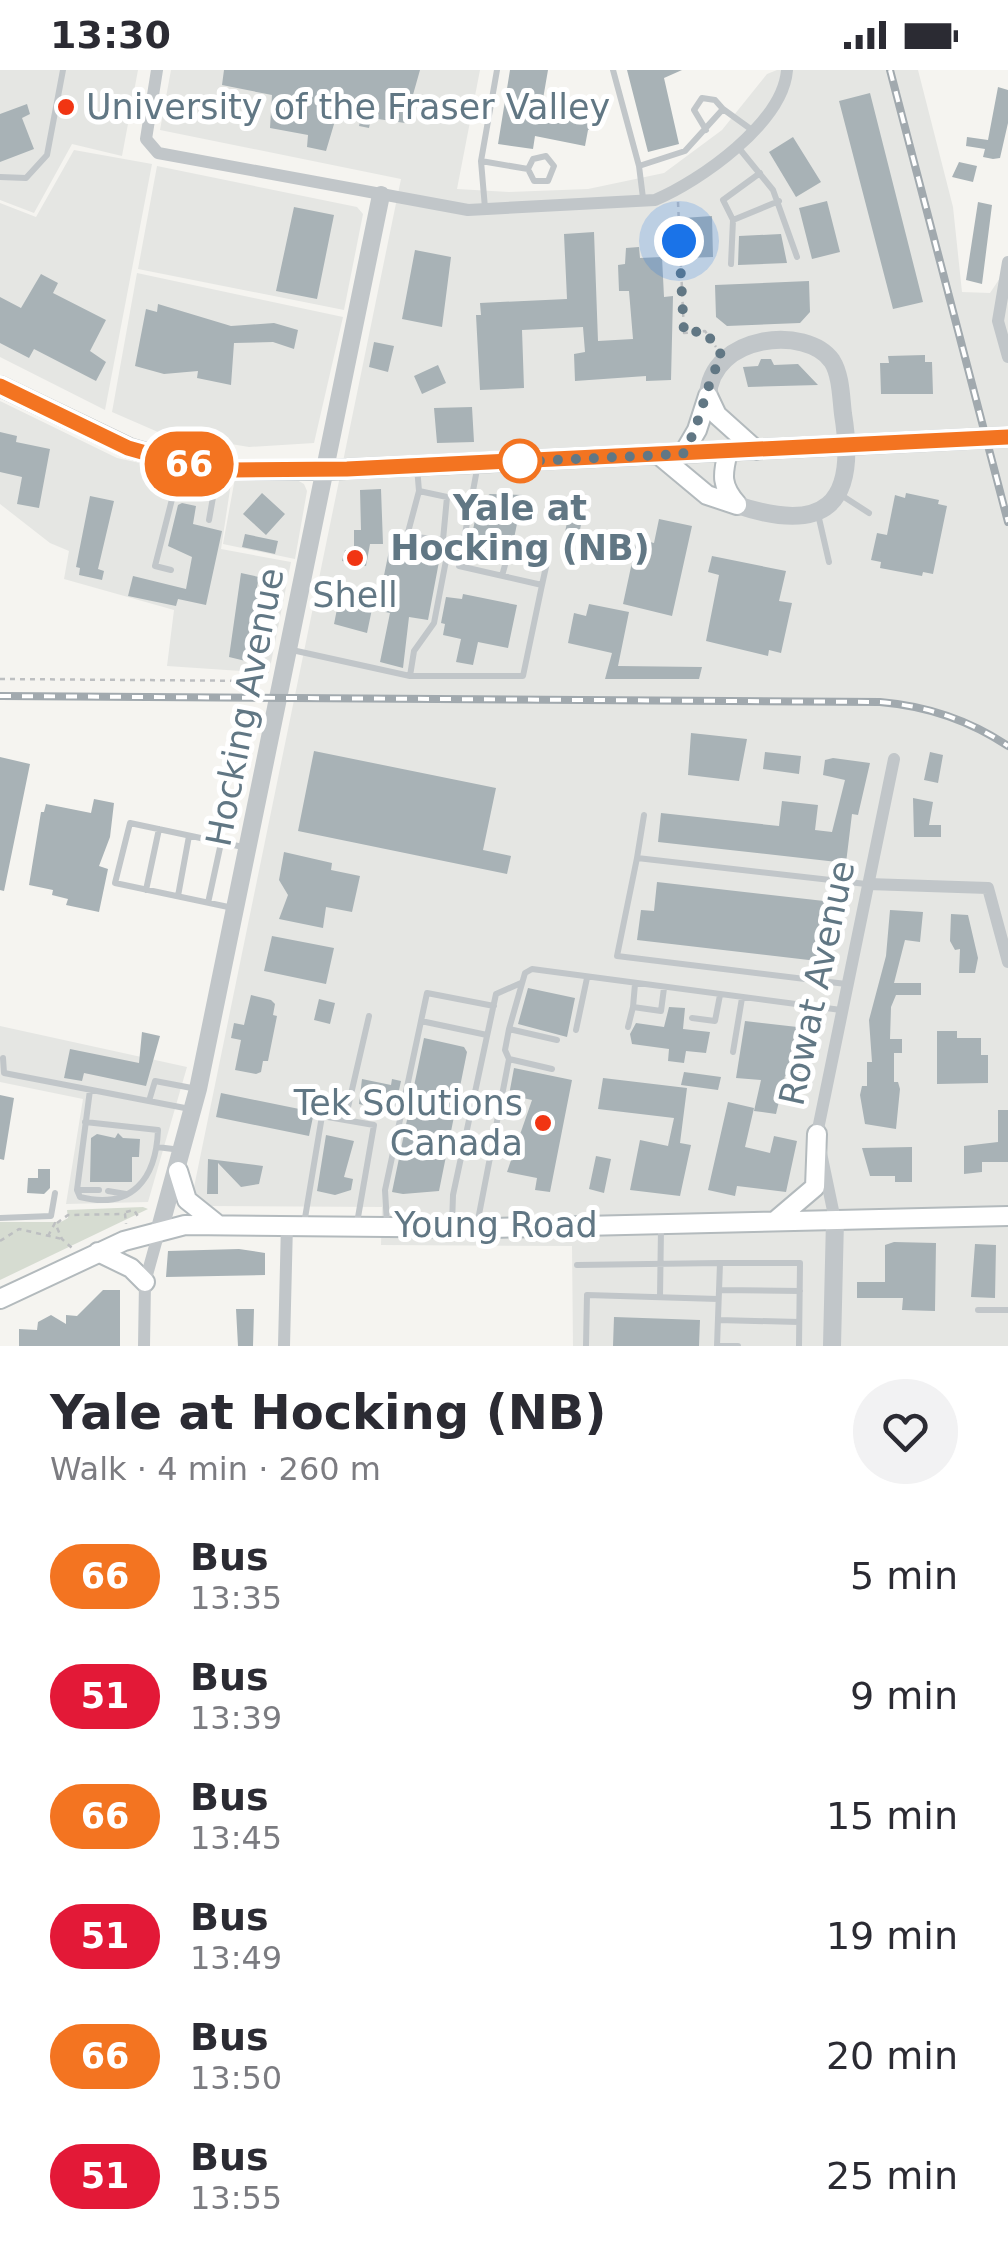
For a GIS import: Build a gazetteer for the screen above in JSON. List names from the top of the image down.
{
  "streets": {
    "main road": ["Young Road"],
    "street": ["Hocking Avenue", "Rowat Avenue"]
  },
  "crossings": [
    ["Hocking Avenue", "Young Road"],
    ["Rowat Avenue", "Young Road"]
  ],
  "places": [
    "University of the Fraser Valley",
    "Yale at Hocking (NB)",
    "Shell",
    "Tek Solutions Canada"
  ],
  "lines": ["bus line 66"],
  "page": {
    "status": "13:30",
    "on_map": "66",
    "heading": ["Yale at Hocking (NB)", "Walk · 4 min · 260 m"],
    "list": [
      {
        "mark": "66",
        "name": "Bus",
        "note": "13:35",
        "value": "5 min"
      },
      {
        "mark": "51",
        "name": "Bus",
        "note": "13:39",
        "value": "9 min"
      },
      {
        "mark": "66",
        "name": "Bus",
        "note": "13:45",
        "value": "15 min"
      },
      {
        "mark": "51",
        "name": "Bus",
        "note": "13:49",
        "value": "19 min"
      },
      {
        "mark": "66",
        "name": "Bus",
        "note": "13:50",
        "value": "20 min"
      },
      {
        "mark": "51",
        "name": "Bus",
        "note": "13:55",
        "value": "25 min"
      }
    ]
  }
}
